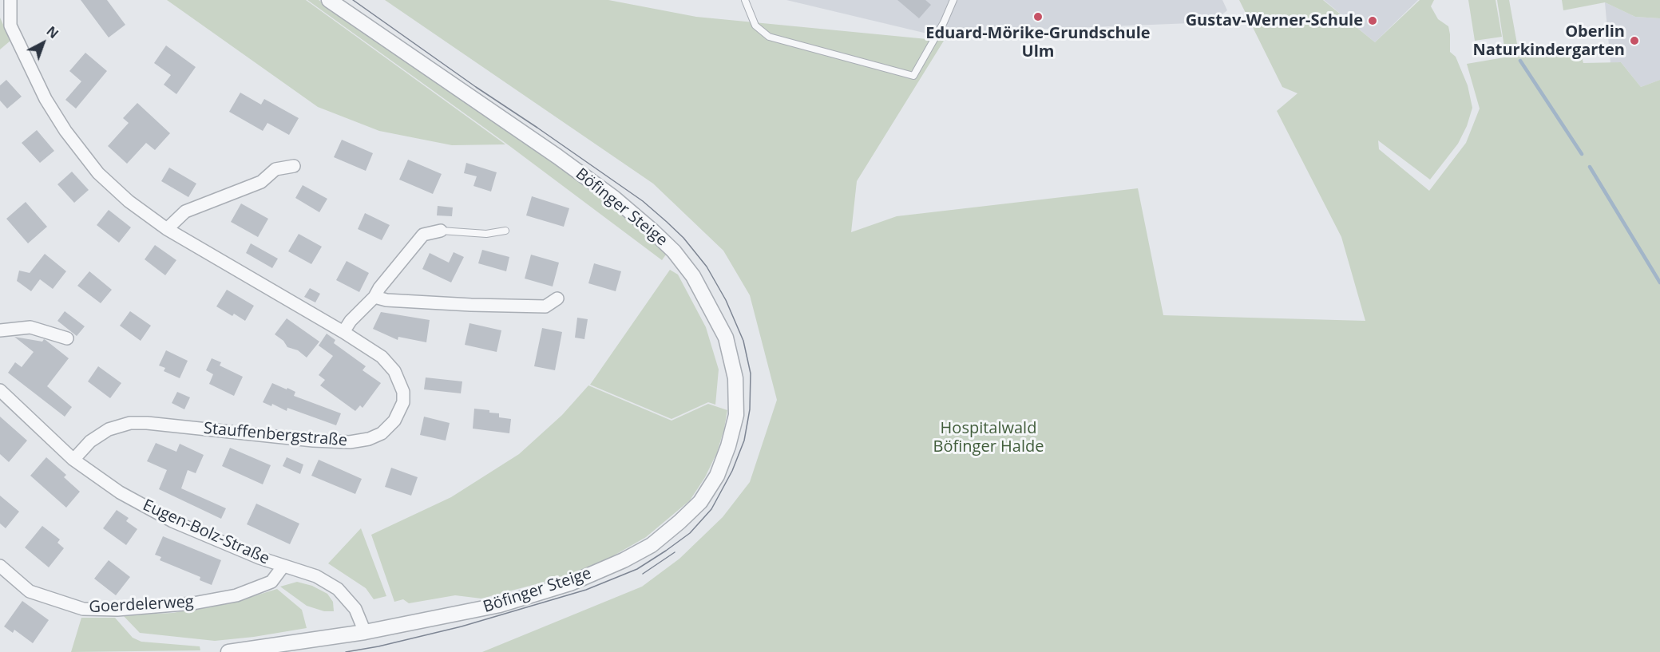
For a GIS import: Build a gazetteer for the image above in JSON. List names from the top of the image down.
{
  "streets": {
    "street": [
      "Böfinger Steige",
      "Stauffenbergstraße",
      "Eugen-Bolz-Straße",
      "Goerdelerweg"
    ]
  },
  "crossings": [
    ["Böfinger Steige", "Eugen-Bolz-Straße"],
    ["Stauffenbergstraße", "Eugen-Bolz-Straße"],
    ["Eugen-Bolz-Straße", "Goerdelerweg"]
  ],
  "parks": ["Hospitalwald Böfinger Halde"],
  "places": ["Eduard-Mörike-Grundschule Ulm", "Gustav-Werner-Schule", "Oberlin Naturkindergarten"],
  "north": "top right"
}
